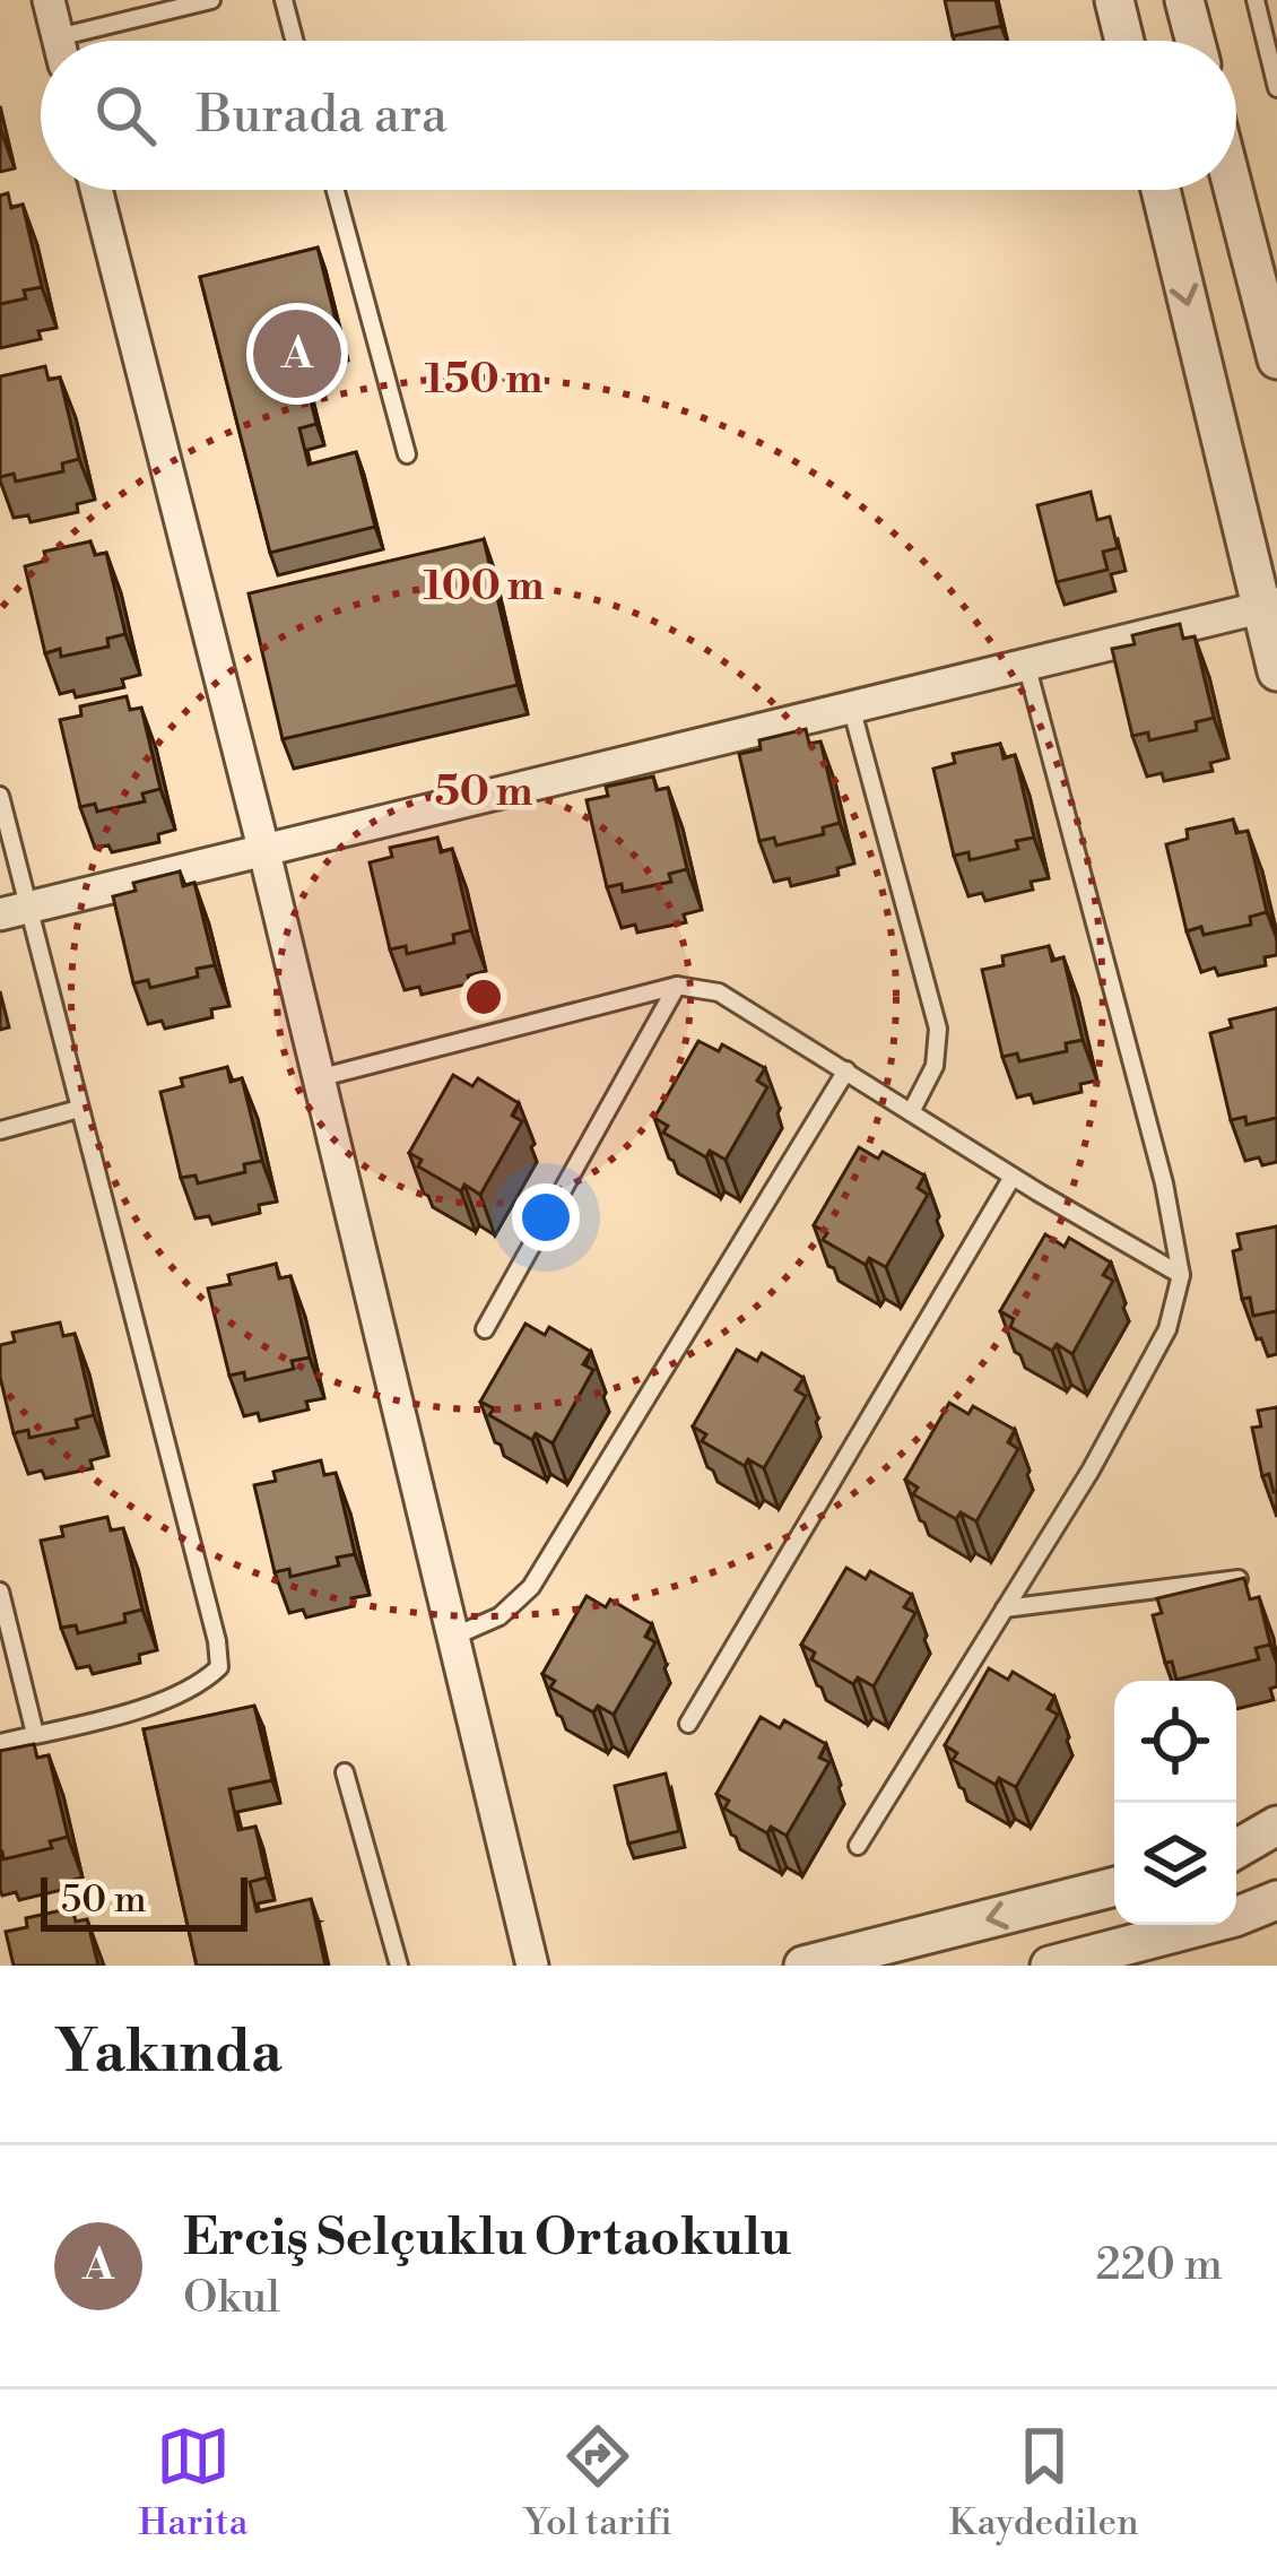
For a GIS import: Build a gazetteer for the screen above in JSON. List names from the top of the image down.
{
  "scale_bar": "50 m",
  "page": {
    "search": "Burada ara",
    "pins": "A",
    "scale": "50 m",
    "heading": "Yakında",
    "list": [
      {
        "mark": "A",
        "name": "Erciş Selçuklu Ortaokulu",
        "note": "Okul",
        "value": "220 m"
      }
    ],
    "nav": ["Harita", "Yol tarifi", "Kaydedilen"]
  },
  "rings": ["150 m", "100 m", "50 m"]
}
